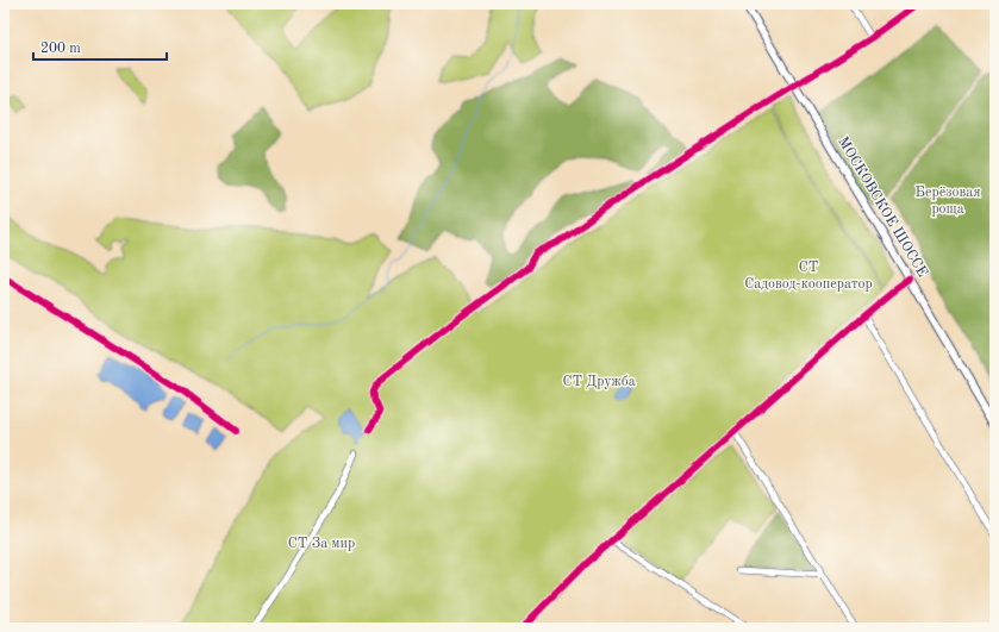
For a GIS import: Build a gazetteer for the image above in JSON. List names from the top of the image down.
{
  "streets": {
    "main road": ["МОСКОВСКОЕ ШОССЕ"]
  },
  "parks": [
    "Берёзовая роща",
    "СТ Садовод-кооператор",
    "СТ Дружба",
    "СТ За мир"
  ],
  "scale_bar": "200 m"
}
